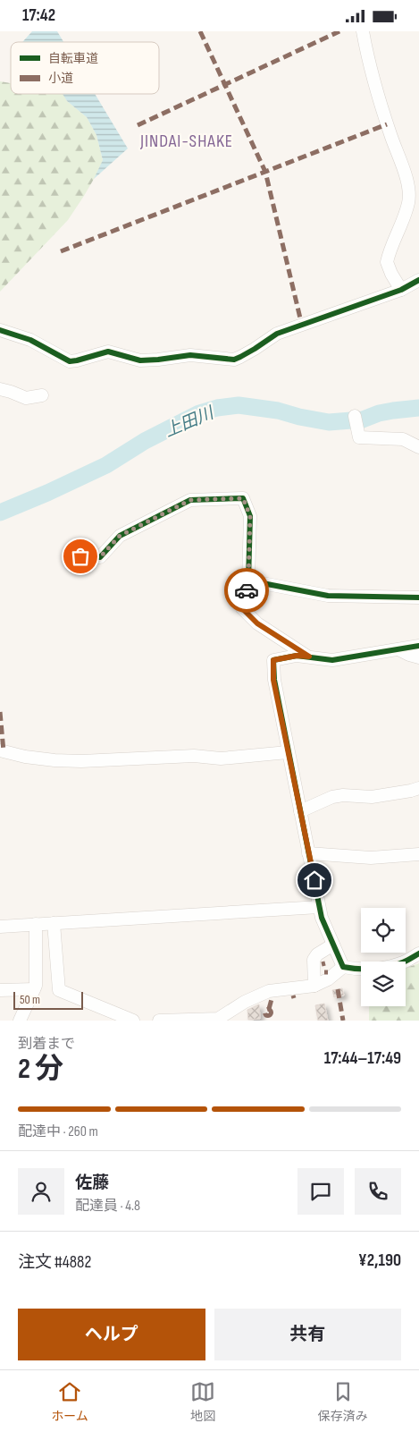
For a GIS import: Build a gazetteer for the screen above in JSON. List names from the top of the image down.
{
  "districts": ["JINDAI-SHAKE"],
  "water": ["上田川"],
  "legend": ["自転車道", "小道"],
  "scale_bar": "50 m",
  "page": {
    "status": "17:42",
    "scale": "50 m",
    "heading": ["2 分", "到着まで", "17:44–17:49"],
    "panel": [
      "佐藤",
      "配達員 · 4.8",
      "注文 #4882",
      "¥2,190"
    ],
    "bar": "配達中 · 260 m",
    "buttons": ["ヘルプ", "共有"],
    "tabs": ["ホーム", "地図", "保存済み"]
  }
}
